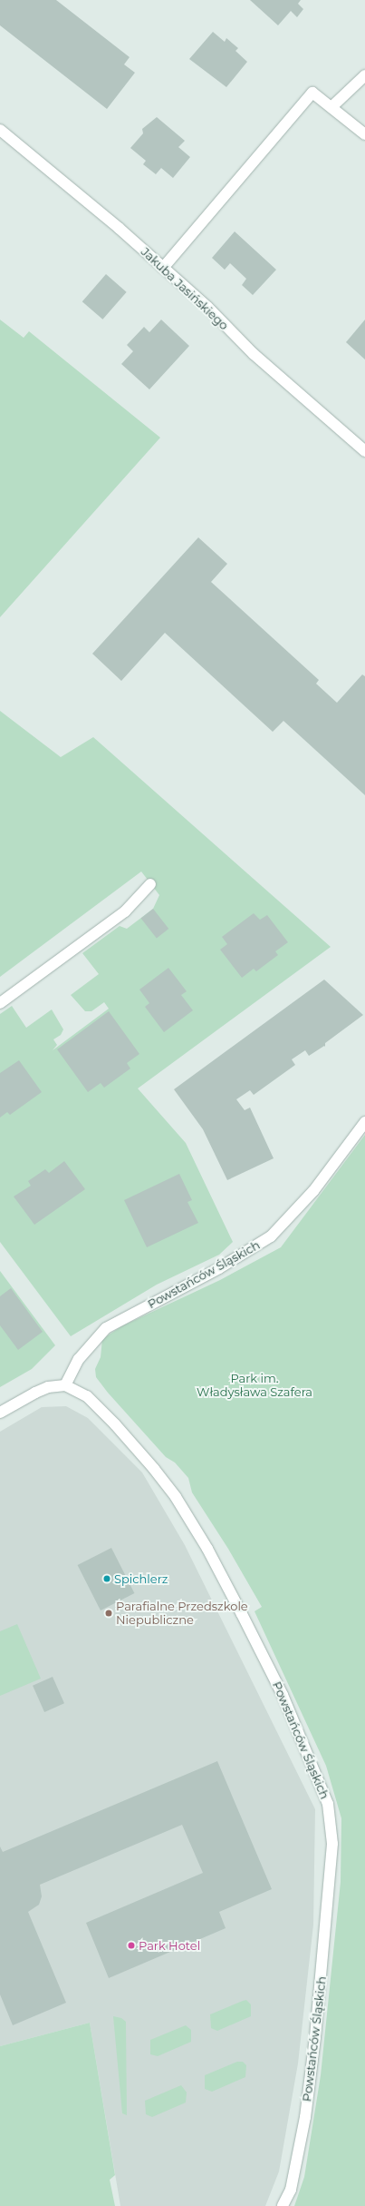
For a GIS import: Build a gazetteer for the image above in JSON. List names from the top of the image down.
{
  "streets": {
    "street": ["Jakuba Jasińskiego", "Powstańców Śląskich"]
  },
  "parks": ["Park im. Władysława Szafera"],
  "places": ["Spichlerz", "Parafialne Przedszkole Niepubliczne", "Park Hotel"]
}
